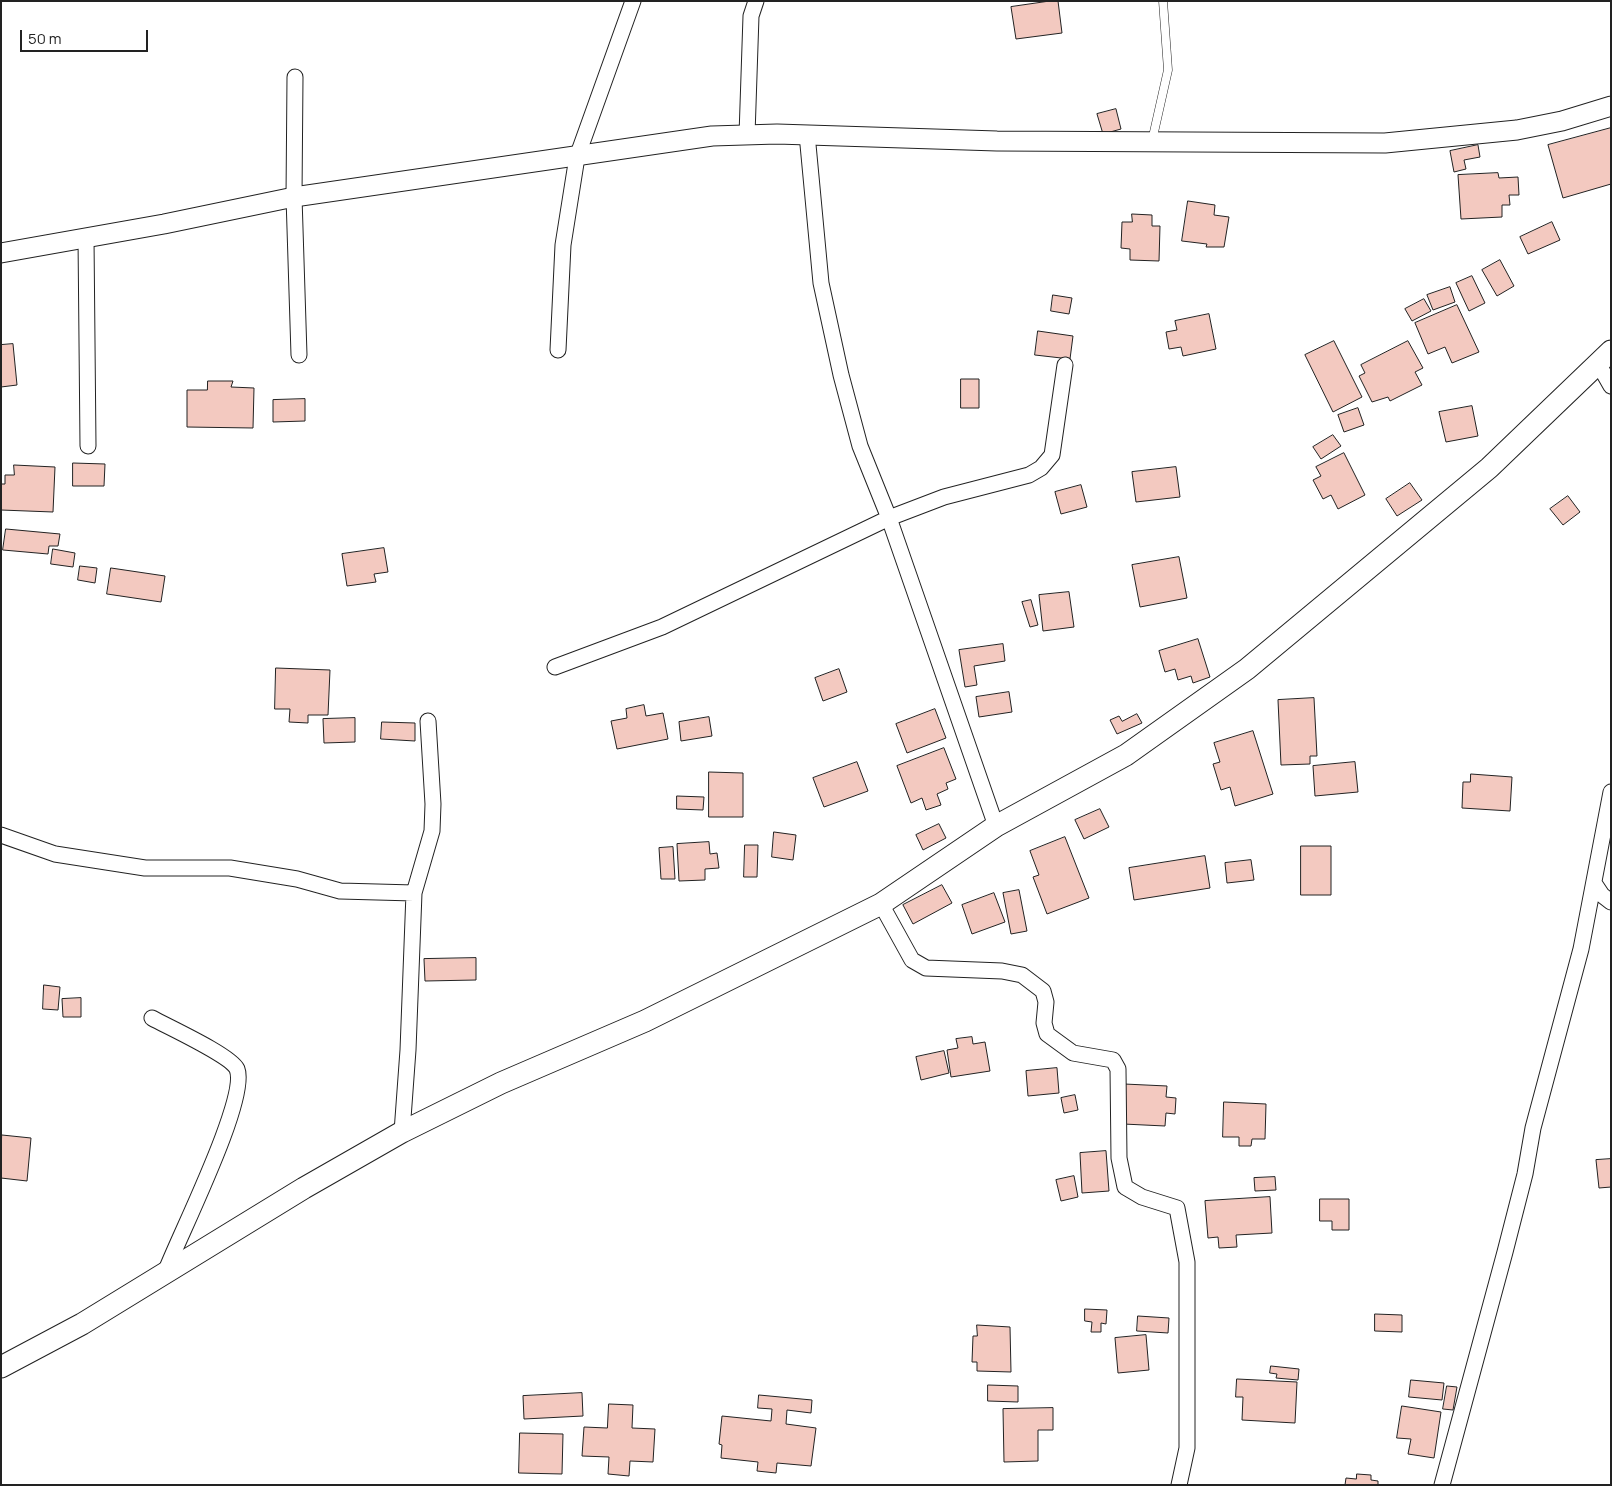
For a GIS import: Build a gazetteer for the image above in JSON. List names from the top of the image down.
{
  "scale_bar": "50 m"
}
